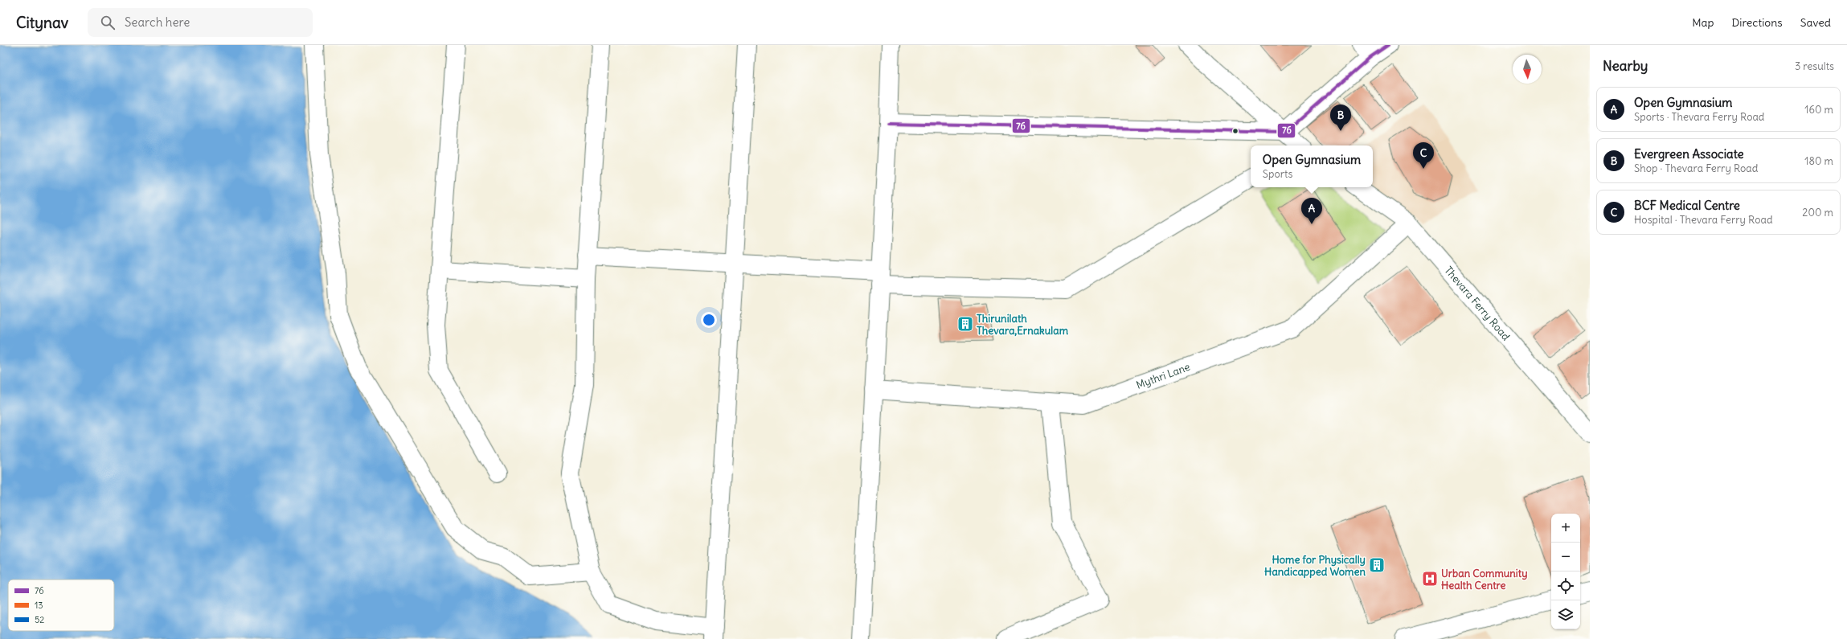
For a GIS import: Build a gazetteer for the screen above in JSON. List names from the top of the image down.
{
  "streets": {
    "street": ["Thevara Ferry Road", "Mythri Lane"]
  },
  "crossings": [
    ["Thevara Ferry Road", "Mythri Lane"]
  ],
  "places": {
    "building": ["Thirunilath Thevara,Ernakulam", "Home for Physically Handicapped Women"],
    "hospital": ["Urban Community Health Centre"]
  },
  "lines": ["transit line 76"],
  "legend": ["76", "13", "52"],
  "north": "bottom",
  "page": {
    "header": "Citynav",
    "search": "Search here",
    "nav": ["Map", "Directions", "Saved"],
    "heading": ["Nearby", "3 results"],
    "list": [
      {
        "mark": "A",
        "name": "Open Gymnasium",
        "note": "Sports · Thevara Ferry Road",
        "value": "160 m"
      },
      {
        "mark": "B",
        "name": "Evergreen Associate",
        "note": "Shop · Thevara Ferry Road",
        "value": "180 m"
      },
      {
        "mark": "C",
        "name": "BCF Medical Centre",
        "note": "Hospital · Thevara Ferry Road",
        "value": "200 m"
      }
    ],
    "pins": ["B", "C", "A"],
    "popup": ["Open Gymnasium", "Sports"],
    "map_buttons": ["+", "−"]
  }
}
